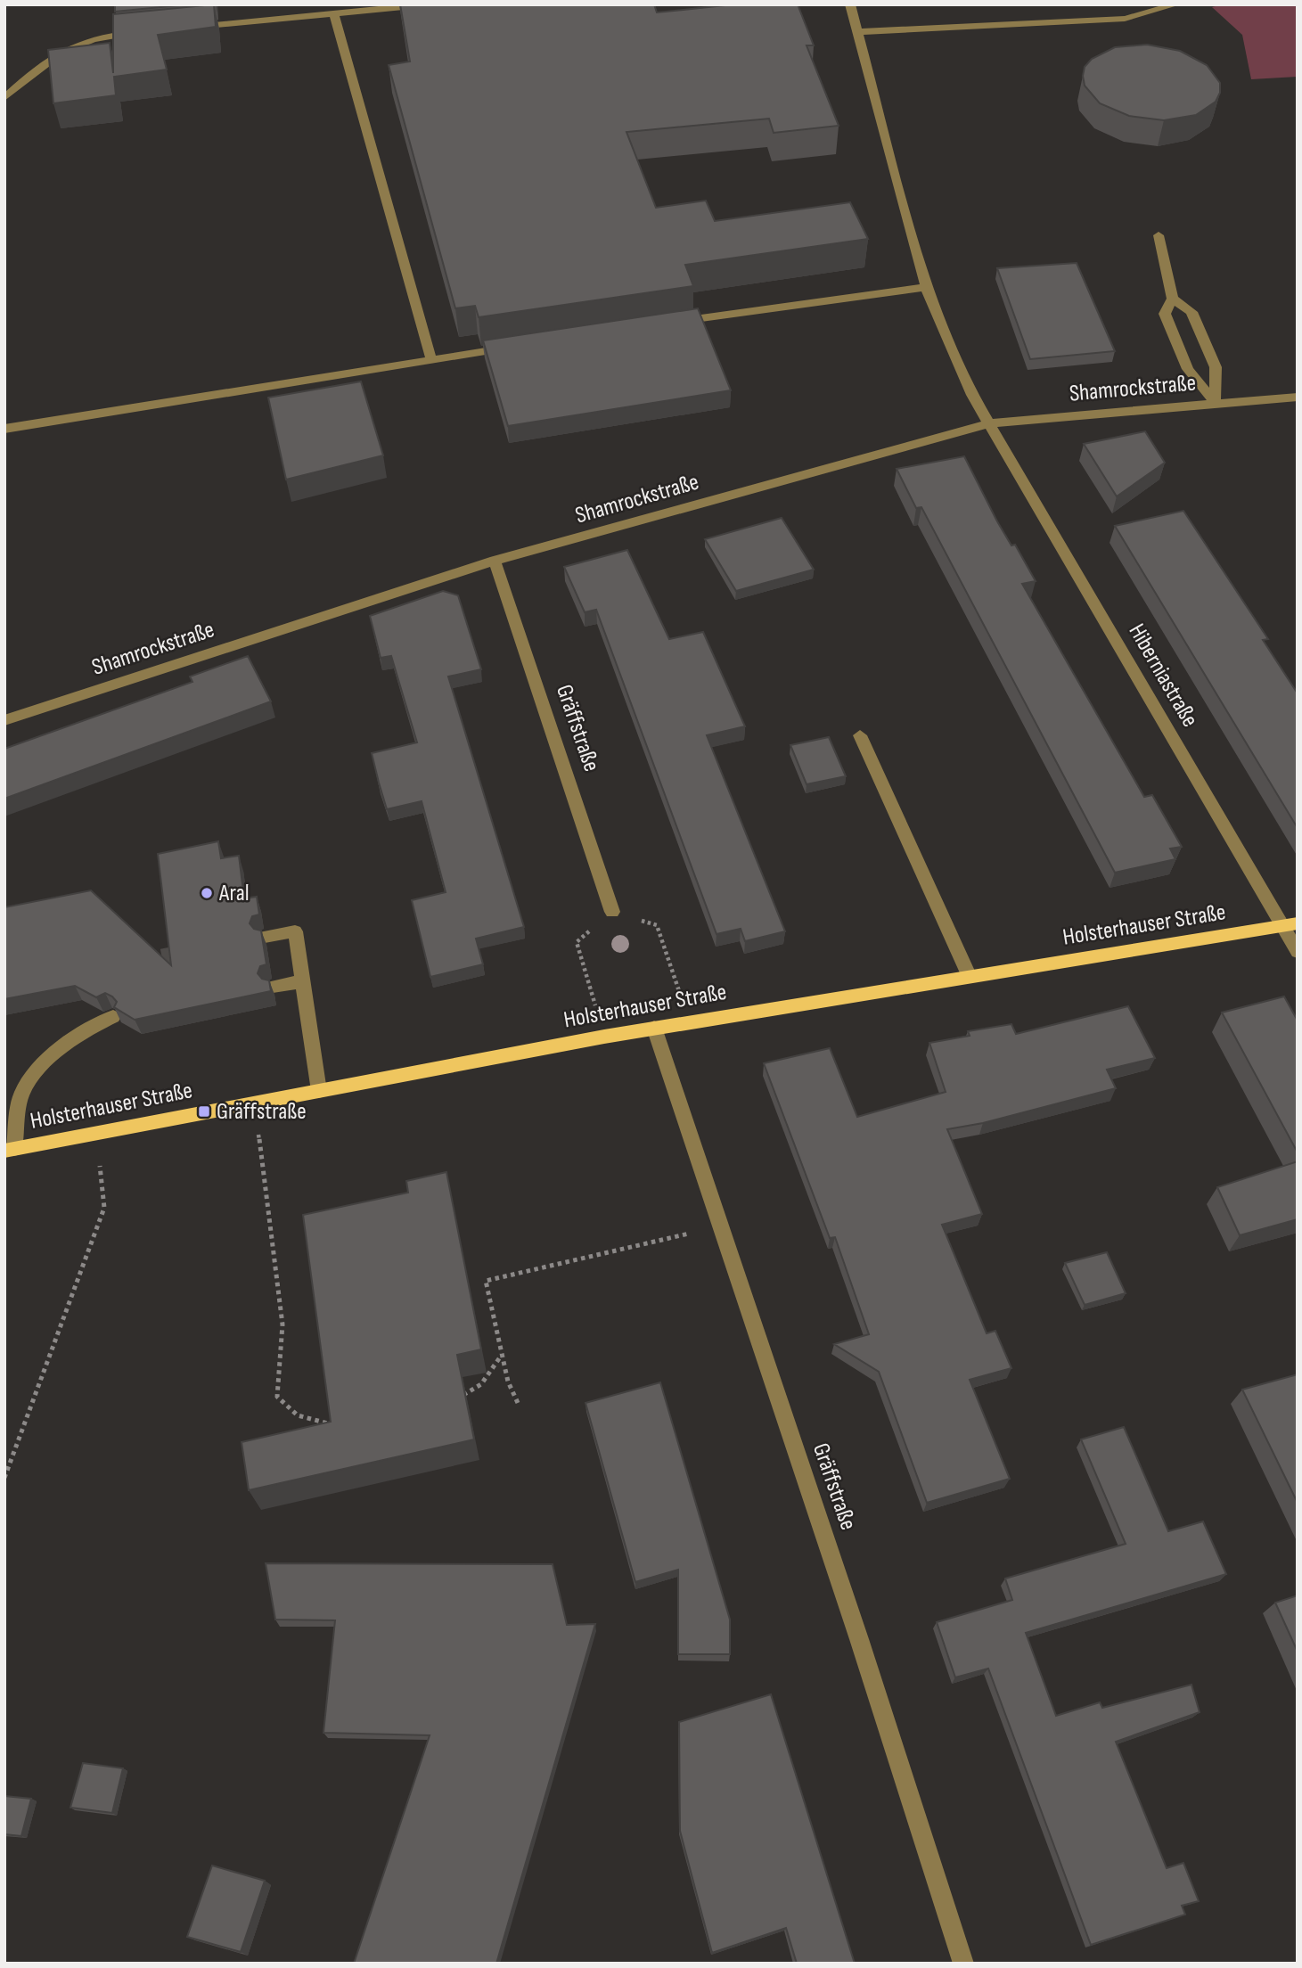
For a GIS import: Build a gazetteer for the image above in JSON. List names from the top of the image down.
{
  "streets": {
    "main road": ["Holsterhauser Straße"],
    "street": ["Shamrockstraße", "Hiberniastraße", "Gräffstraße"]
  },
  "crossings": [
    ["Shamrockstraße", "Hiberniastraße"],
    ["Shamrockstraße", "Gräffstraße"],
    ["Hiberniastraße", "Holsterhauser Straße"],
    ["Gräffstraße", "Holsterhauser Straße"]
  ],
  "places": {
    "other": ["Aral"],
    "transit": ["Gräffstraße"]
  }
}
